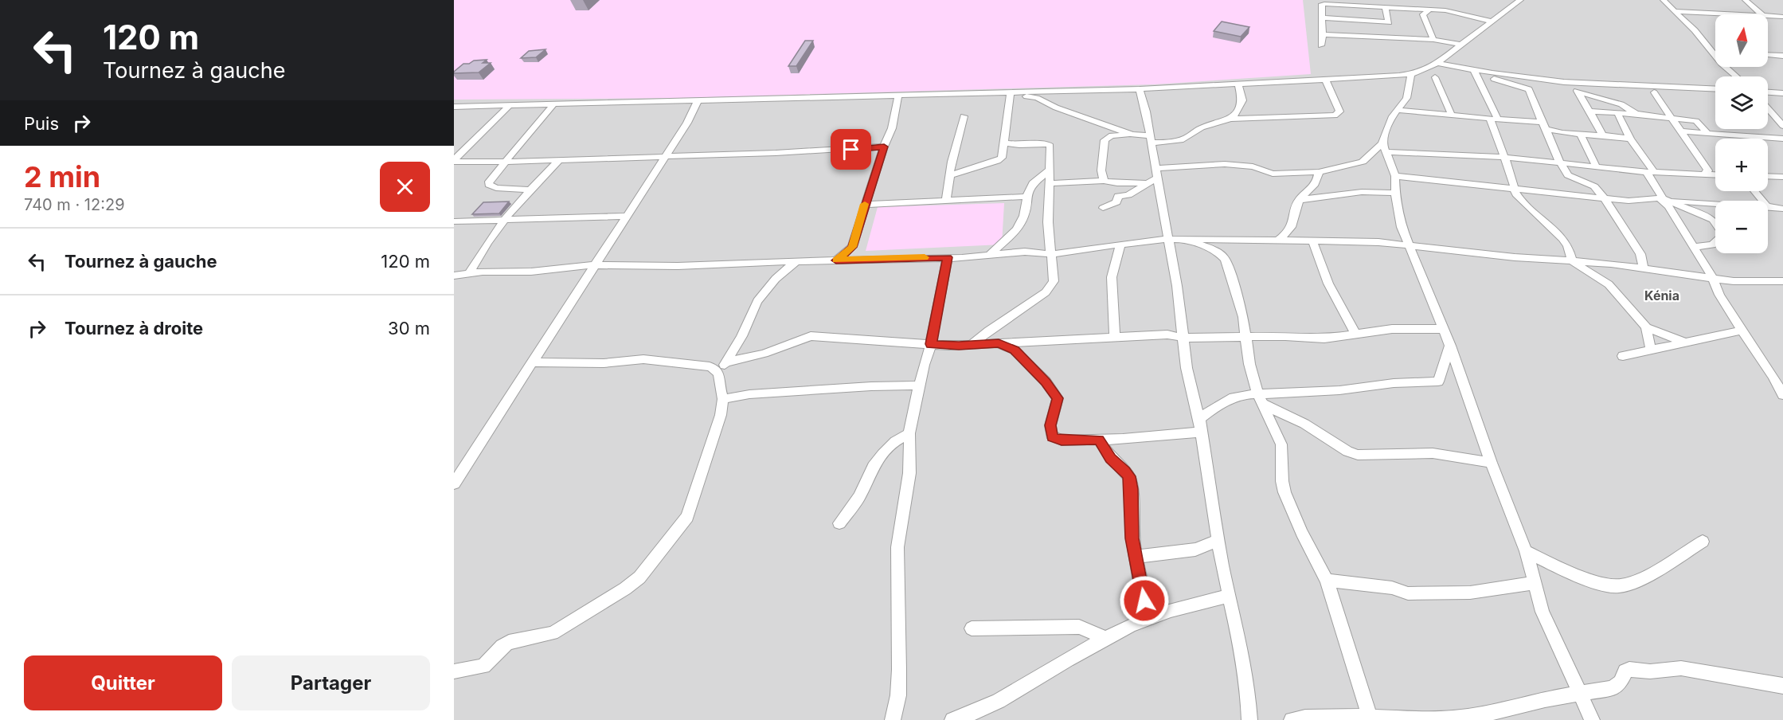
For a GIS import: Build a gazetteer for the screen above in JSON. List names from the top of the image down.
{
  "districts": ["Kénia"],
  "north": "top",
  "page": {
    "turn": ["120 m", "Tournez à gauche"],
    "map_buttons": ["+", "−"],
    "then": "Puis",
    "heading": ["2 min", "740 m · 12:29"],
    "list": [
      {
        "name": "Tournez à gauche",
        "value": "120 m"
      },
      {
        "name": "Tournez à droite",
        "value": "30 m"
      }
    ],
    "buttons": ["Quitter", "Partager"]
  }
}
